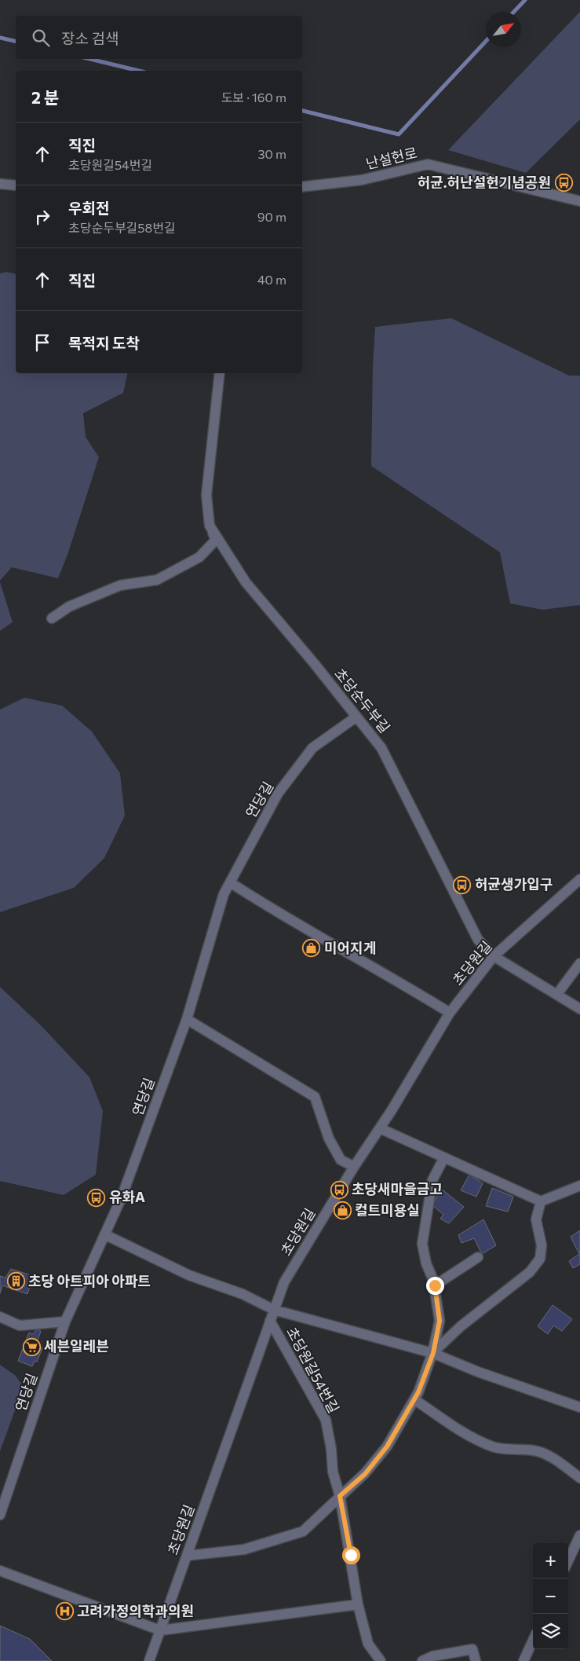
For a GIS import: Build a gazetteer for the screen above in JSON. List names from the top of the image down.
{
  "streets": {
    "street": [
      "난설헌로",
      "초당순두부길",
      "연당길",
      "초당원길",
      "초당원길54번길"
    ]
  },
  "crossings": [
    ["초당순두부길", "연당길"],
    ["초당순두부길", "초당원길"],
    ["초당원길", "초당원길54번길"]
  ],
  "places": {
    "bus stop": [
      "허균.허난설헌기념공원",
      "허균생가입구",
      "초당새마을금고",
      "유화A"
    ],
    "shop": ["미어지게", "컬트미용실"],
    "building": ["초당 아트피아 아파트"],
    "supermarket": ["세븐일레븐"],
    "hospital": ["고려가정의학과의원"]
  },
  "north": "top right",
  "page": {
    "search": "장소 검색",
    "heading": ["2 분", "도보 · 160 m"],
    "list": [
      ["직진", "초당원길54번길", "30 m"],
      ["우회전", "초당순두부길58번길", "90 m"],
      ["직진", "40 m"],
      "목적지 도착"
    ],
    "map_buttons": ["+", "−"]
  }
}
